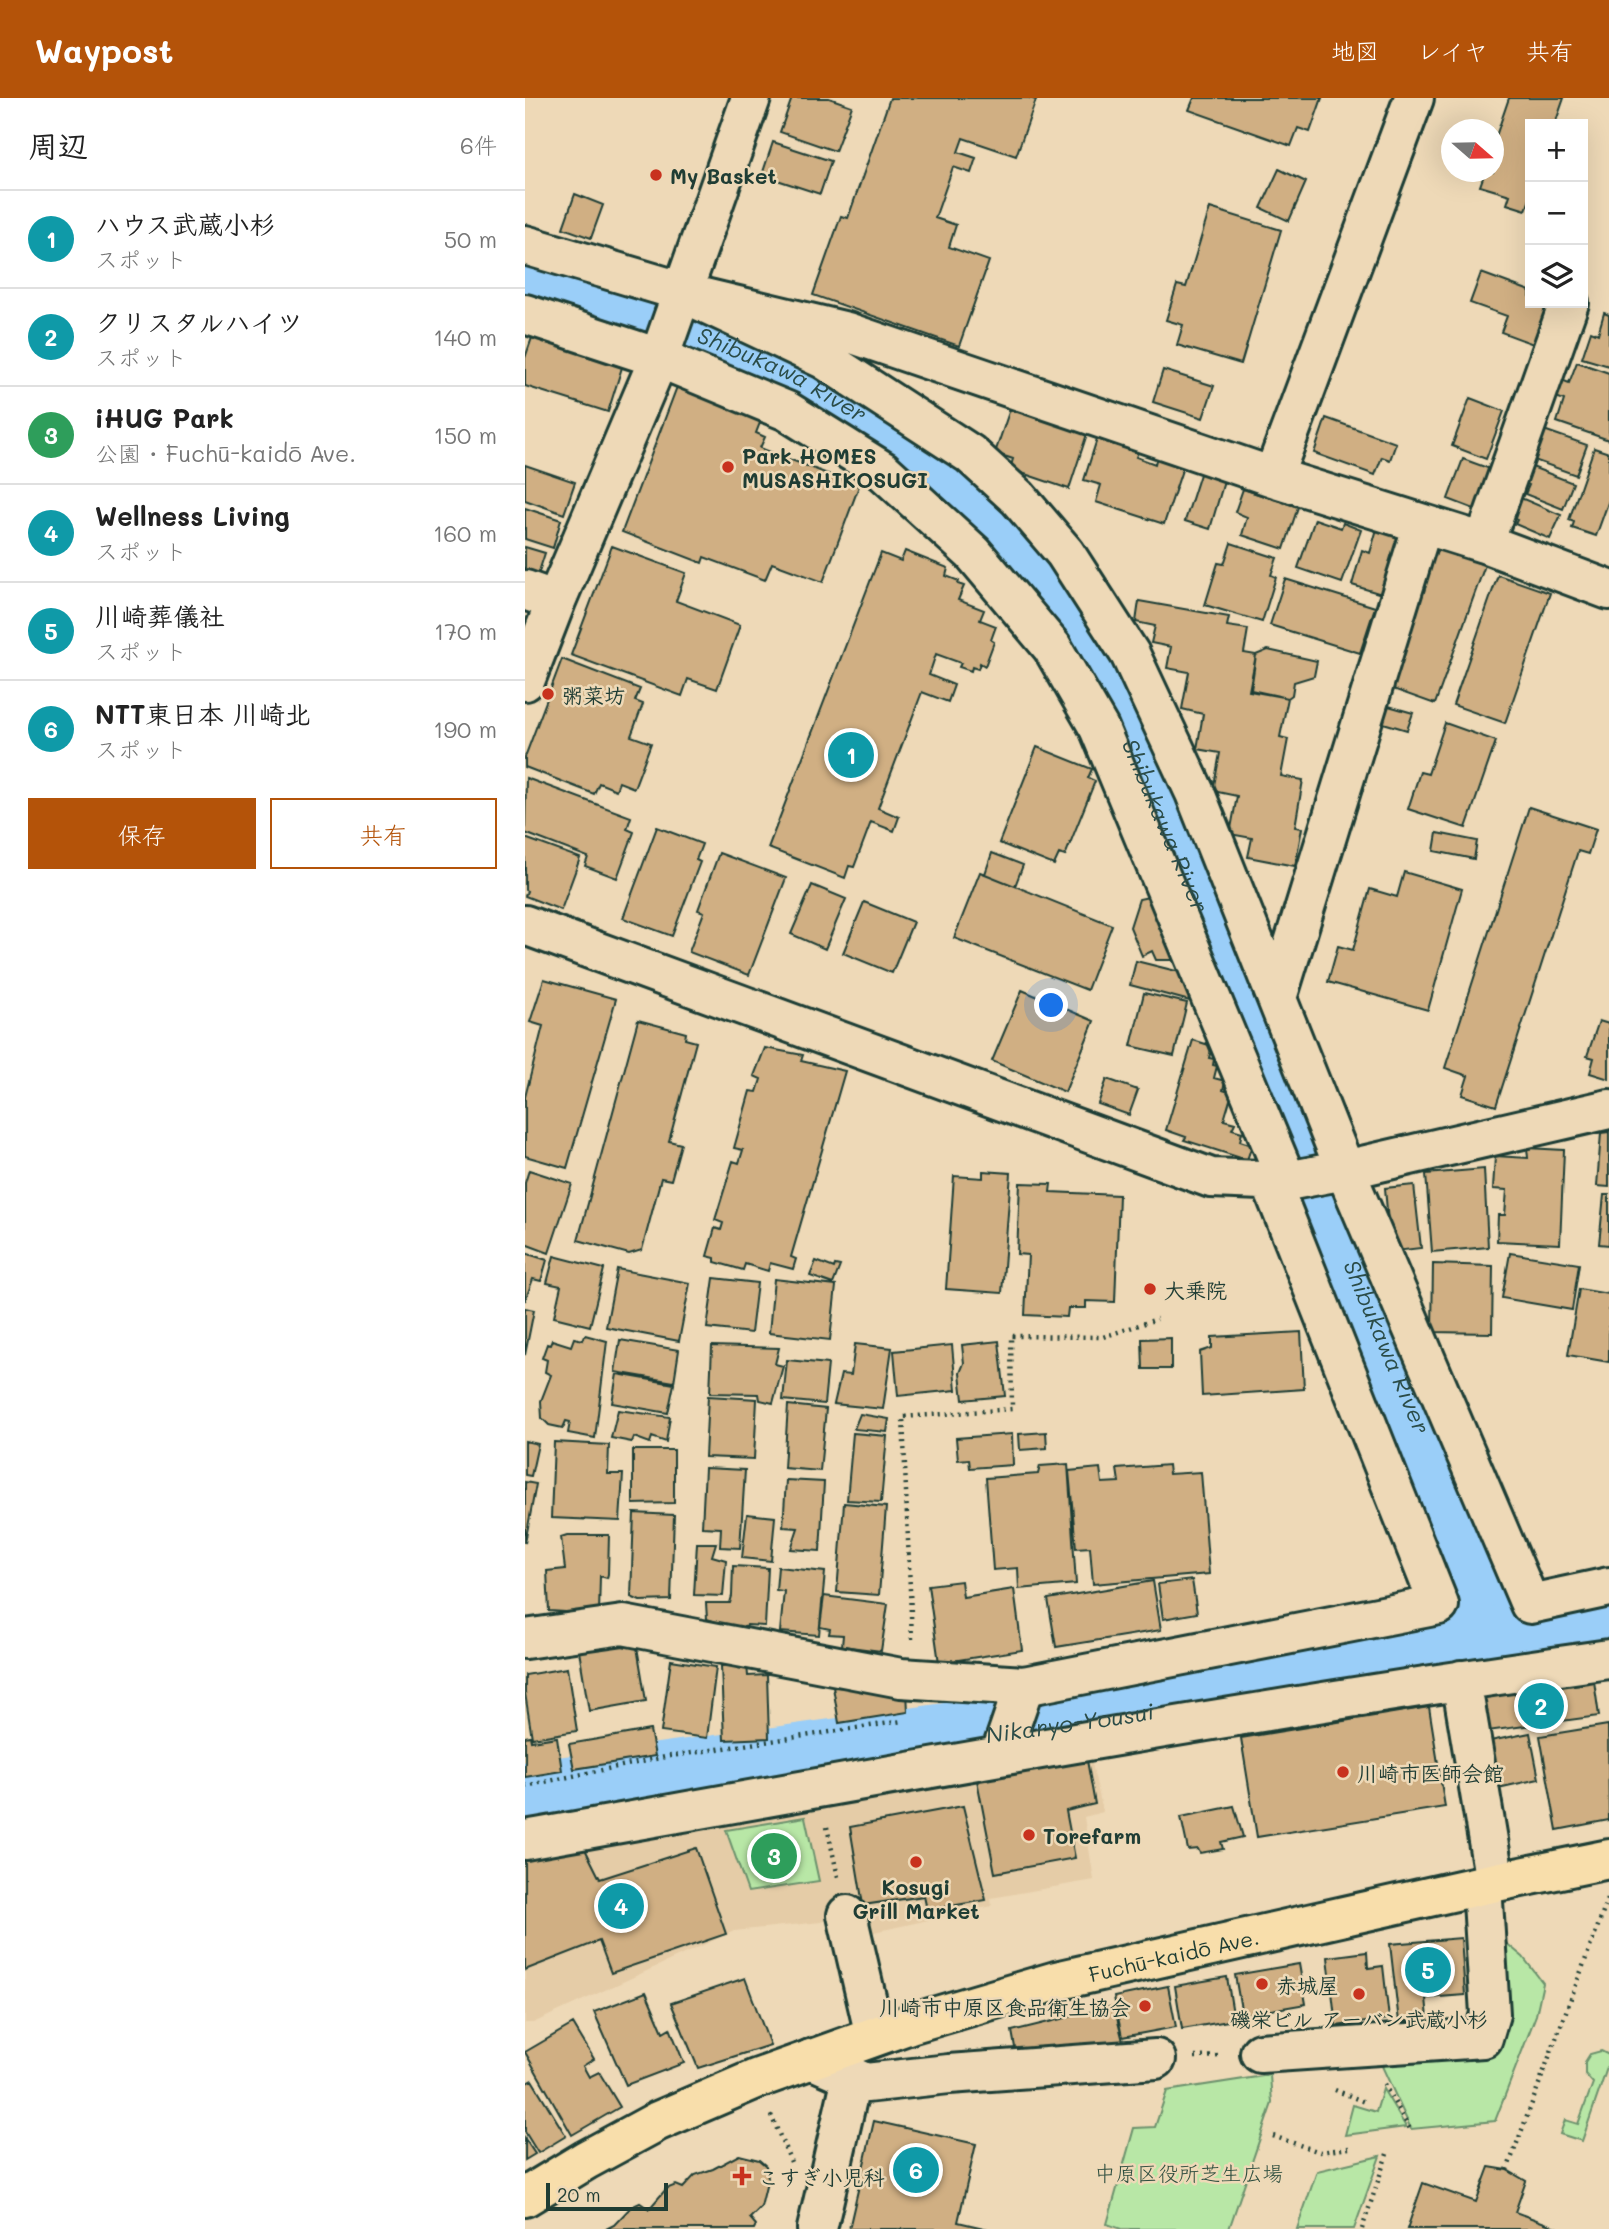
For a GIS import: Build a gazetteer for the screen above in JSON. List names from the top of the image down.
{
  "streets": {
    "highway": ["Fuchū-kaidō Ave."]
  },
  "water": ["Shibukawa River", "Nikaryo-Yousui"],
  "parks": ["中原区役所芝生広場"],
  "places": {
    "other": [
      "My Basket",
      "Park HOMES MUSASHIKOSUGI",
      "粥菜坊",
      "大乗院",
      "川崎市医師会館",
      "Torefarm",
      "Kosugi Grill Market",
      "赤城屋",
      "磯栄ビル アーバン武蔵小杉",
      "川崎市中原区食品衛生協会"
    ],
    "health": ["こすぎ小児科"]
  },
  "scale_bar": "20 m",
  "north": "right",
  "page": {
    "header": "Waypost",
    "nav": ["地図", "レイヤ", "共有"],
    "heading": ["周辺", "6件"],
    "map_buttons": ["+", "−"],
    "list": [
      {
        "mark": "1",
        "name": "ハウス武蔵小杉",
        "note": "スポット",
        "value": "50 m"
      },
      {
        "mark": "2",
        "name": "クリスタルハイツ",
        "note": "スポット",
        "value": "140 m"
      },
      {
        "mark": "3",
        "name": "iHUG Park",
        "note": "公園 · Fuchū-kaidō Ave.",
        "value": "150 m"
      },
      {
        "mark": "4",
        "name": "Wellness Living",
        "note": "スポット",
        "value": "160 m"
      },
      {
        "mark": "5",
        "name": "川崎葬儀社",
        "note": "スポット",
        "value": "170 m"
      },
      {
        "mark": "6",
        "name": "NTT東日本 川崎北",
        "note": "スポット",
        "value": "190 m"
      }
    ],
    "pins": [
      "1",
      "2",
      "3",
      "4",
      "5",
      "6"
    ],
    "buttons": ["保存", "共有"],
    "scale": "20 m"
  }
}
